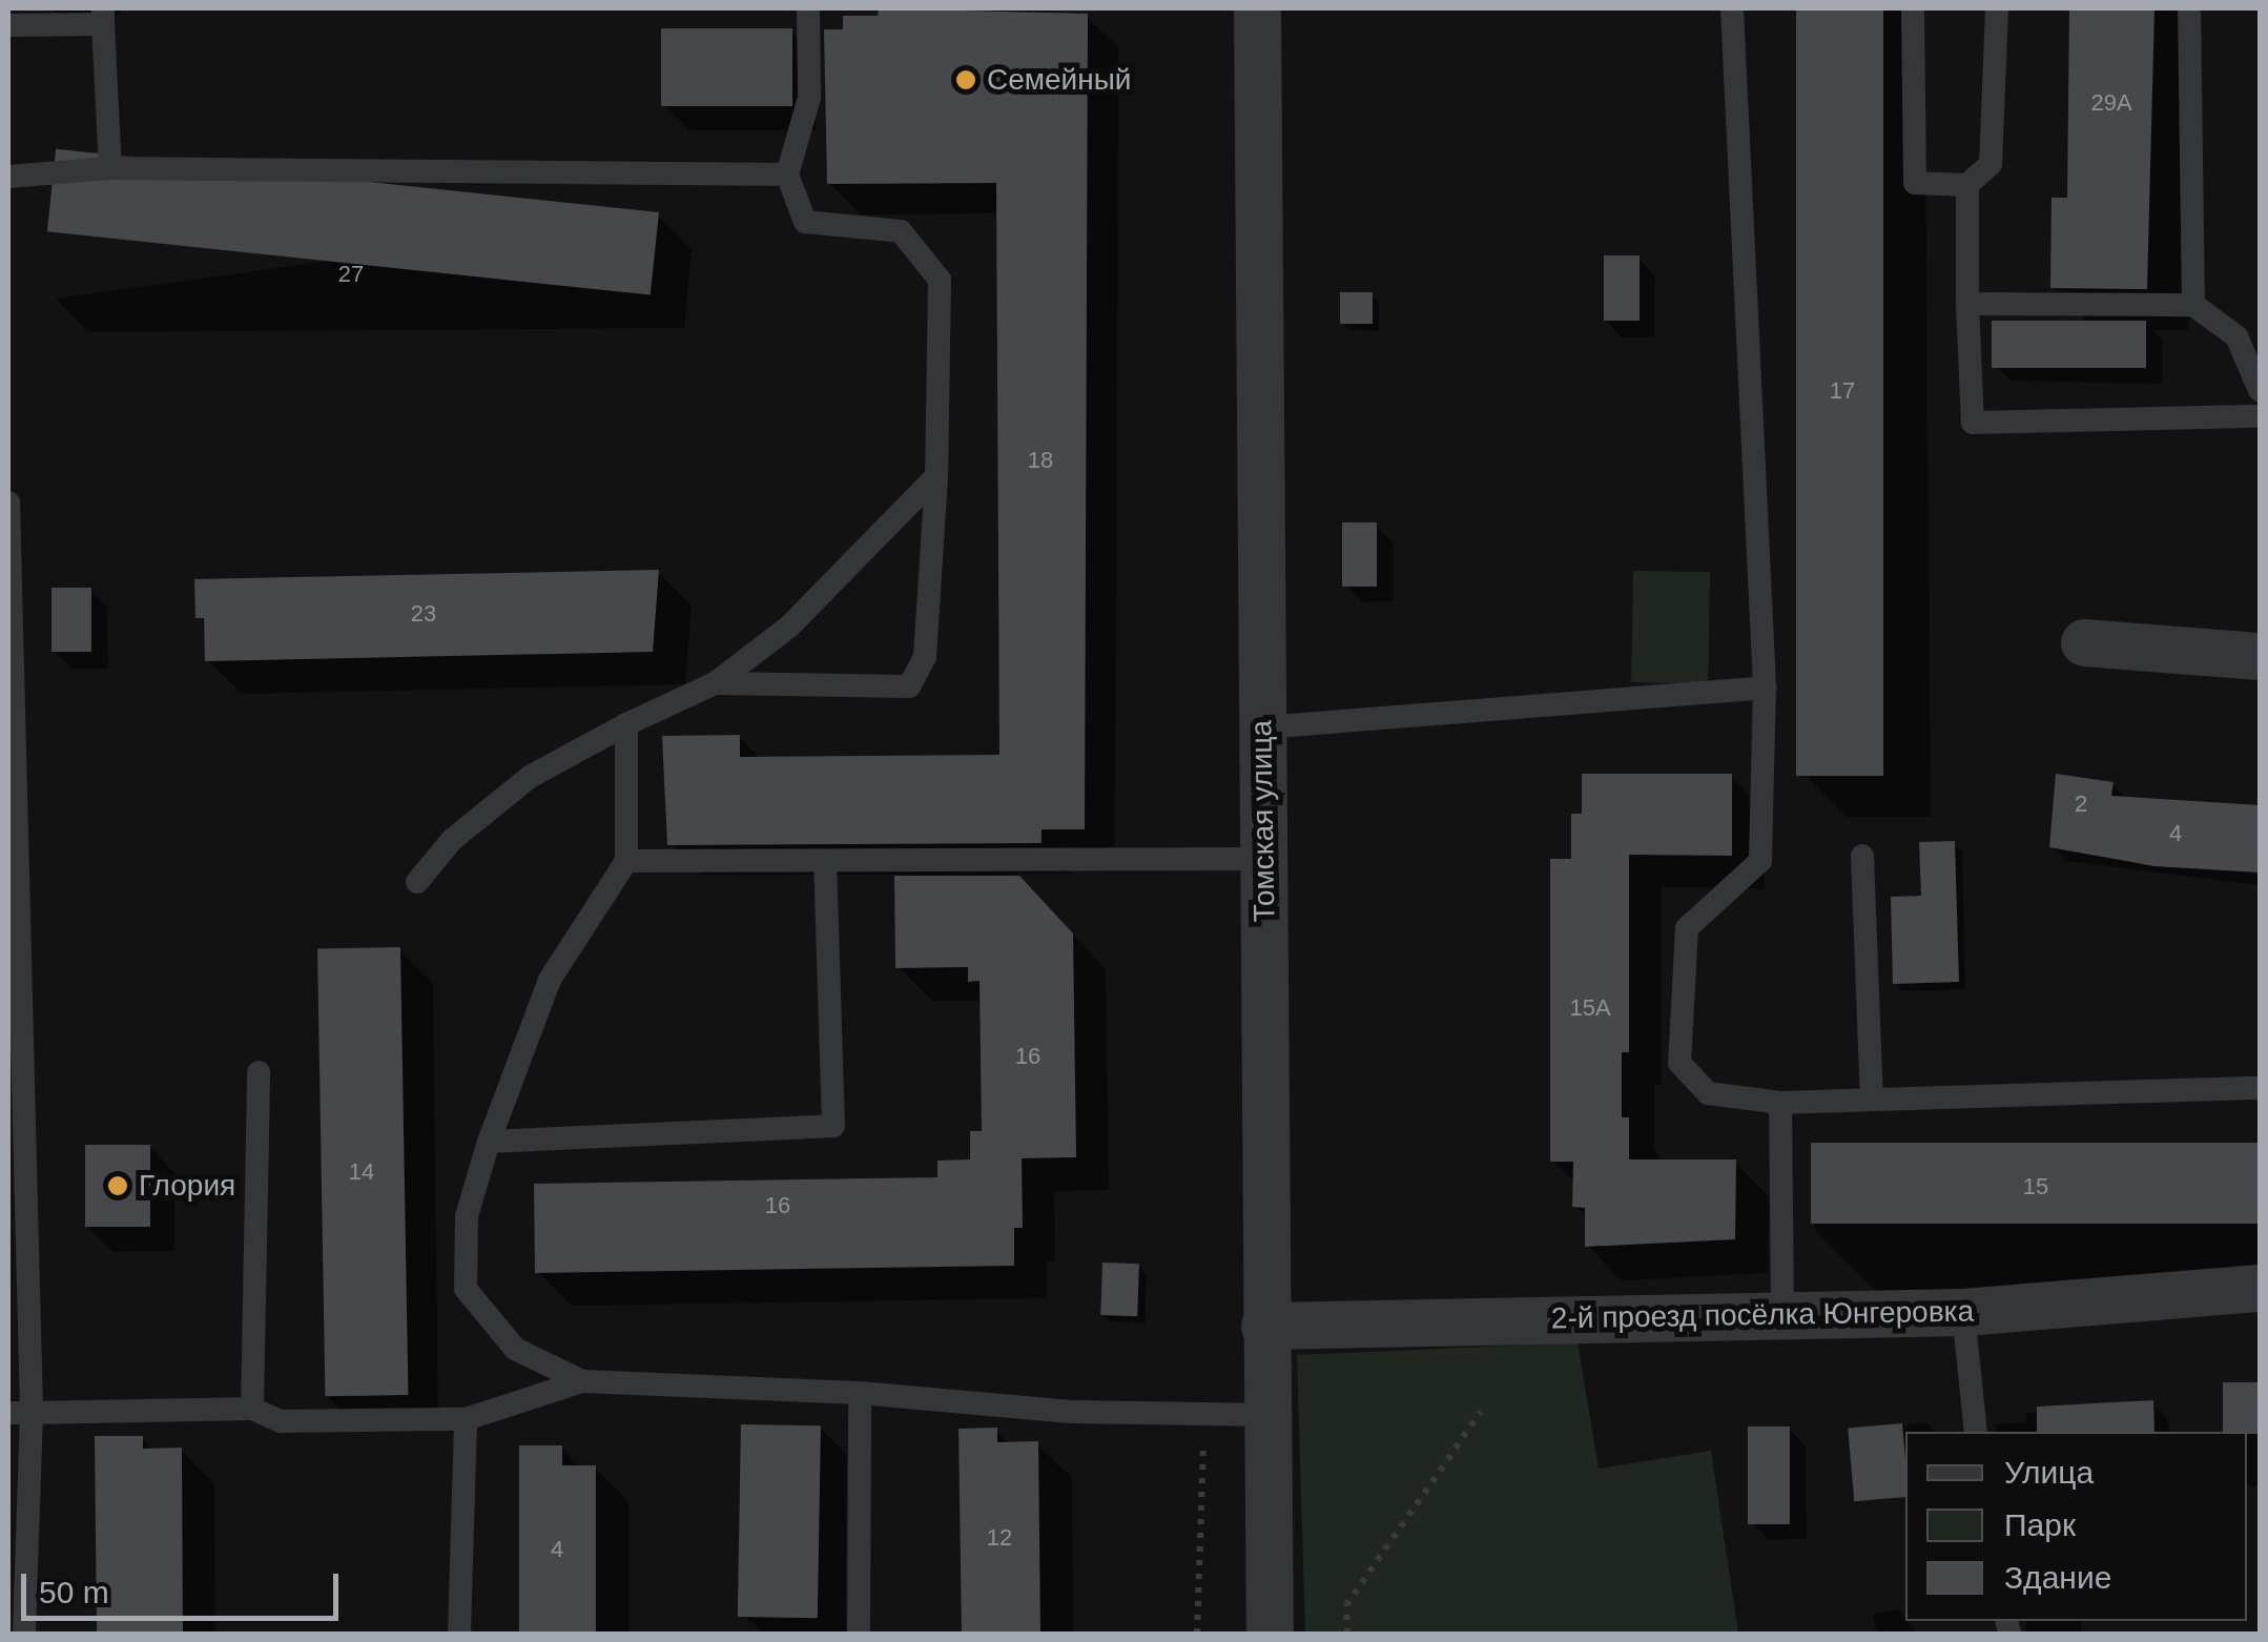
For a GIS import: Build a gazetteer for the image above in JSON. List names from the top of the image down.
{
  "streets": {
    "street": ["Томская улица", "2-й проезд посёлка Юнгеровка"]
  },
  "crossings": [
    ["Томская улица", "2-й проезд посёлка Юнгеровка"]
  ],
  "places": ["Семейный", "Глория"],
  "house_numbers": [
    "29А",
    "27",
    "17",
    "18",
    "23",
    "2",
    "4",
    "15А",
    "16",
    "14",
    "15",
    "16",
    "12",
    "4"
  ],
  "legend": ["Улица", "Парк", "Здание"],
  "scale_bar": "50 m"
}
